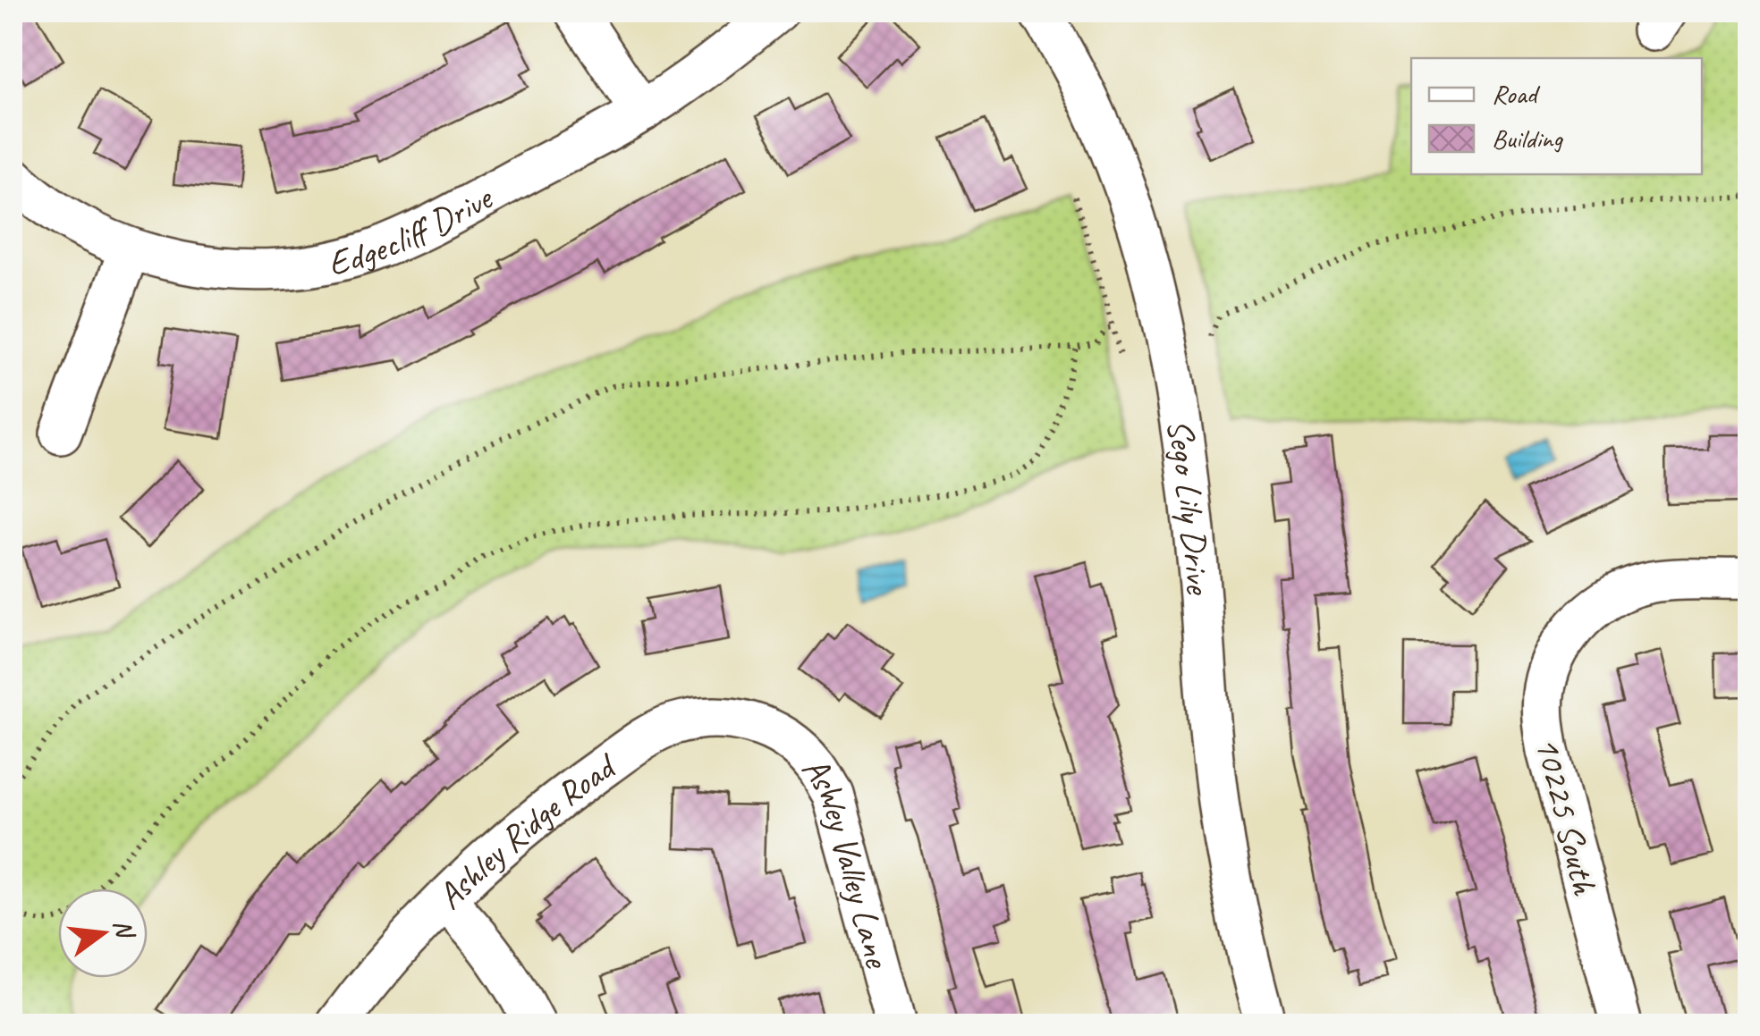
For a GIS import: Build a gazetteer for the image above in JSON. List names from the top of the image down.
{
  "streets": {
    "street": [
      "Edgecliff Drive",
      "Sego Lily Drive",
      "10225 South",
      "Ashley Ridge Road",
      "Ashley Valley Lane"
    ]
  },
  "crossings": [
    ["Ashley Ridge Road", "Ashley Valley Lane"]
  ],
  "legend": ["Road", "Building"],
  "north": "right"
}
